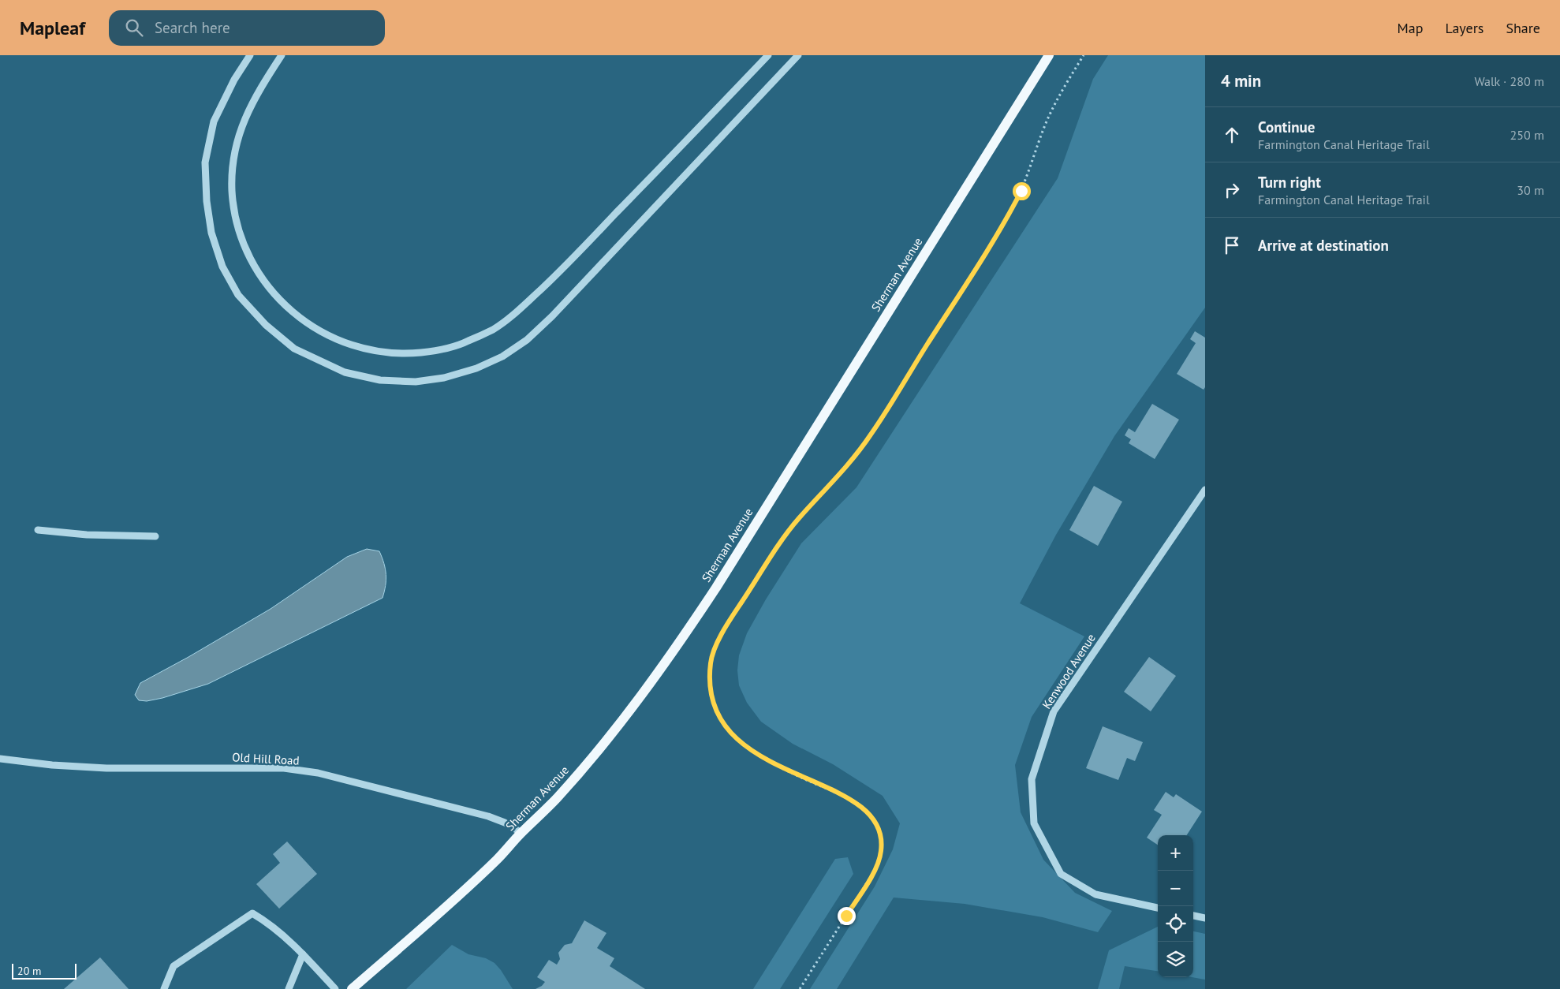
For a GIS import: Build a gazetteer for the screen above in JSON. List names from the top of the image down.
{
  "streets": {
    "main road": ["Sherman Avenue"],
    "street": ["Kenwood Avenue", "Old Hill Road"]
  },
  "crossings": [
    ["Sherman Avenue", "Old Hill Road"]
  ],
  "scale_bar": "20 m",
  "page": {
    "header": "Mapleaf",
    "search": "Search here",
    "nav": ["Map", "Layers", "Share"],
    "heading": ["4 min", "Walk · 280 m"],
    "list": [
      ["Continue", "Farmington Canal Heritage Trail", "250 m"],
      ["Turn right", "Farmington Canal Heritage Trail", "30 m"],
      "Arrive at destination"
    ],
    "map_buttons": ["+", "−"],
    "scale": "20 m"
  }
}
